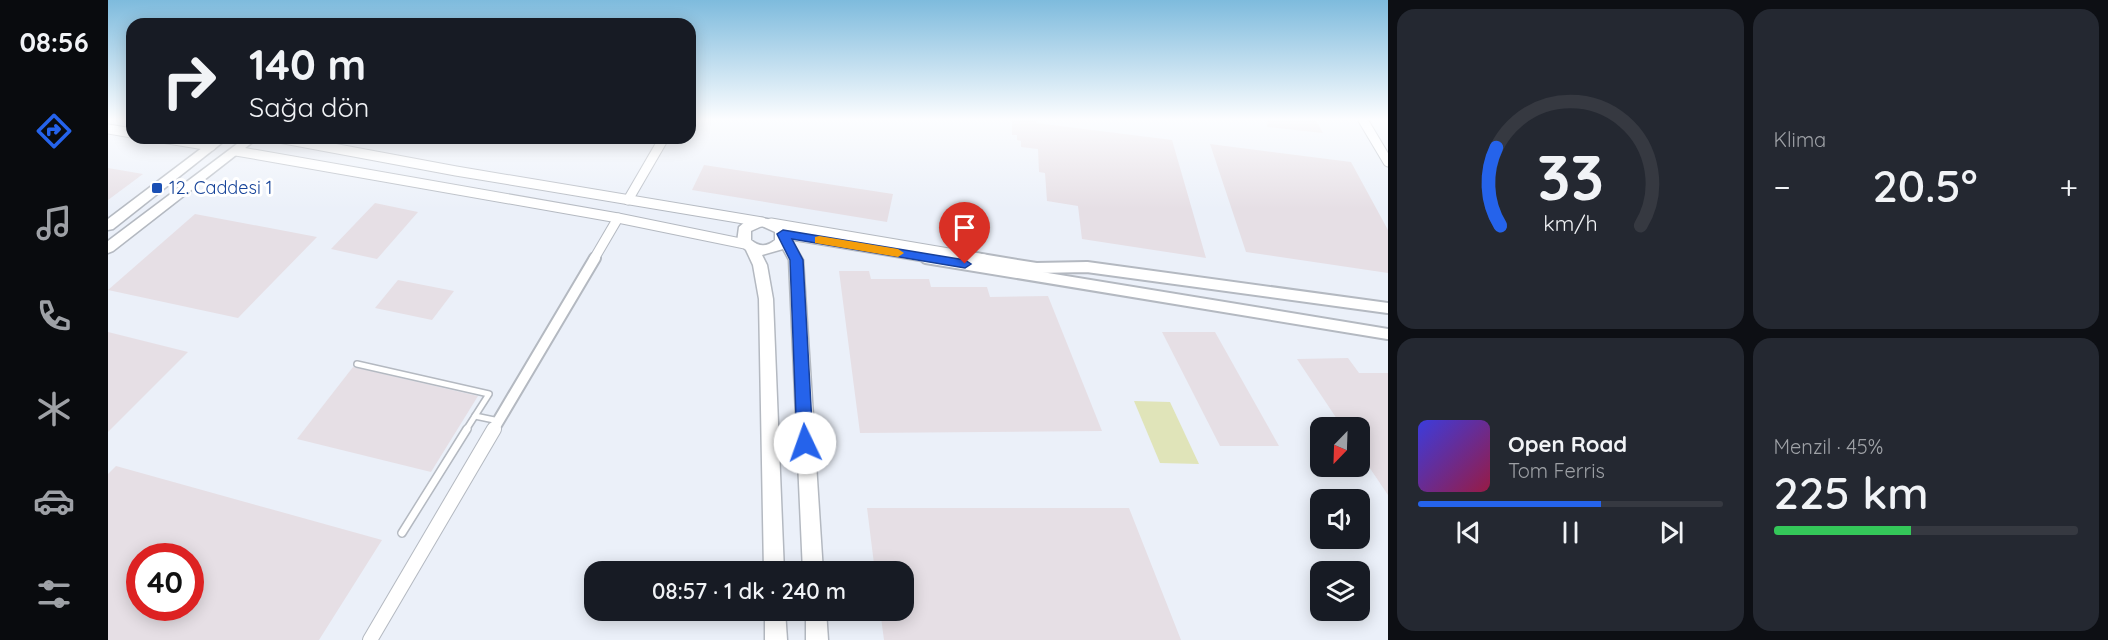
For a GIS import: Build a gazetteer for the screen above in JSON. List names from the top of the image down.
{
  "places": {
    "transit": ["12. Caddesi 1"]
  },
  "north": "bottom left",
  "page": {
    "tabs": "08:56",
    "tile": [
      "Klima",
      ["Menzil · 45%", "225 km"]
    ],
    "turn": ["140 m", "Sağa dön"],
    "heat": ["−", "20.5°", "+"],
    "song": ["Open Road", "Tom Ferris"],
    "limit": "40",
    "trip": "08:57 · 1 dk · 240 m",
    "gauge": ["33", "km/h"]
  }
}
